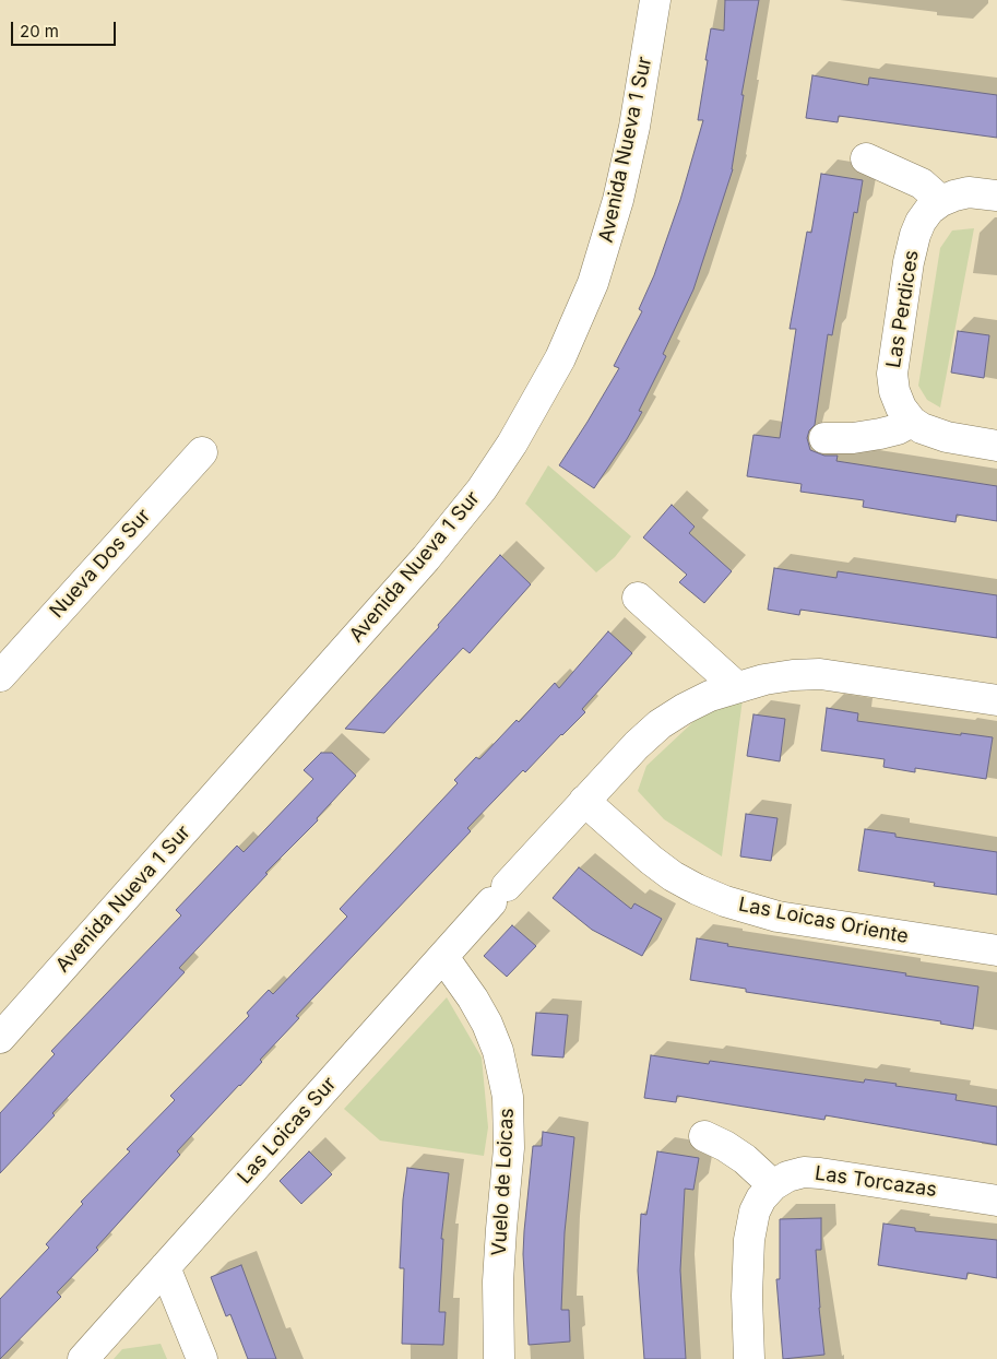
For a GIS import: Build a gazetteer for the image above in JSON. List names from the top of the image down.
{
  "streets": {
    "street": [
      "Avenida Nueva 1 Sur",
      "Las Perdices",
      "Nueva Dos Sur",
      "Las Loicas Oriente",
      "Las Loicas Sur",
      "Vuelo de Loicas",
      "Las Torcazas"
    ]
  },
  "crossings": [
    ["Las Loicas Oriente", "Las Loicas Sur"],
    ["Las Loicas Sur", "Vuelo de Loicas"]
  ],
  "scale_bar": "20 m"
}
